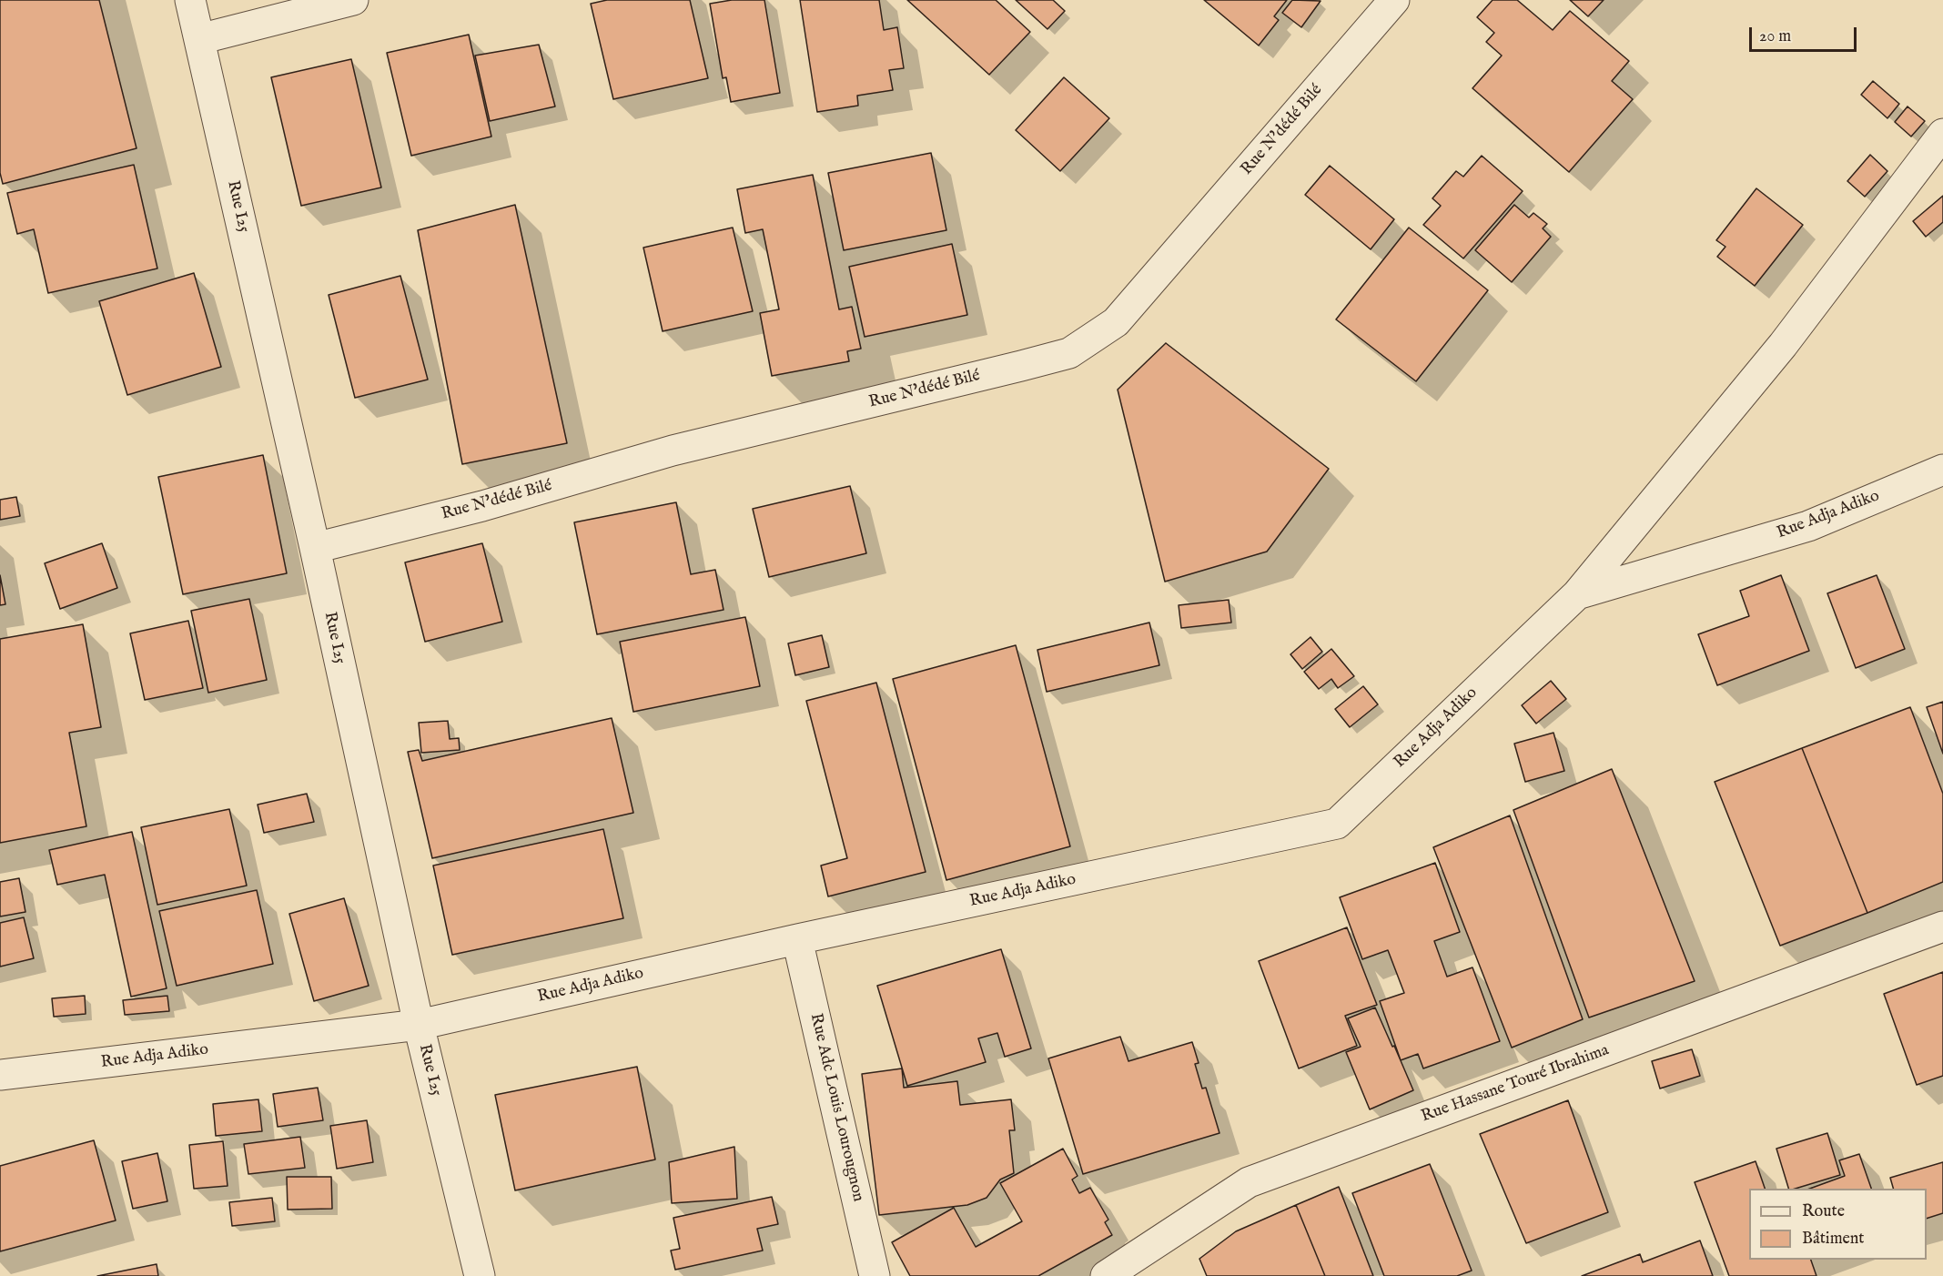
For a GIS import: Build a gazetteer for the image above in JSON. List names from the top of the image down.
{
  "streets": {
    "street": [
      "Rue N'dédé Bilé",
      "Rue I25",
      "Rue Adja Adiko",
      "Rue Hassane Touré Ibrahima",
      "Rue Adc Louis Lourougnon"
    ]
  },
  "crossings": [
    ["Rue N'dédé Bilé", "Rue I25"],
    ["Rue I25", "Rue Adja Adiko"],
    ["Rue Adja Adiko", "Rue Adc Louis Lourougnon"]
  ],
  "legend": ["Route", "Bâtiment"],
  "scale_bar": "20 m"
}
